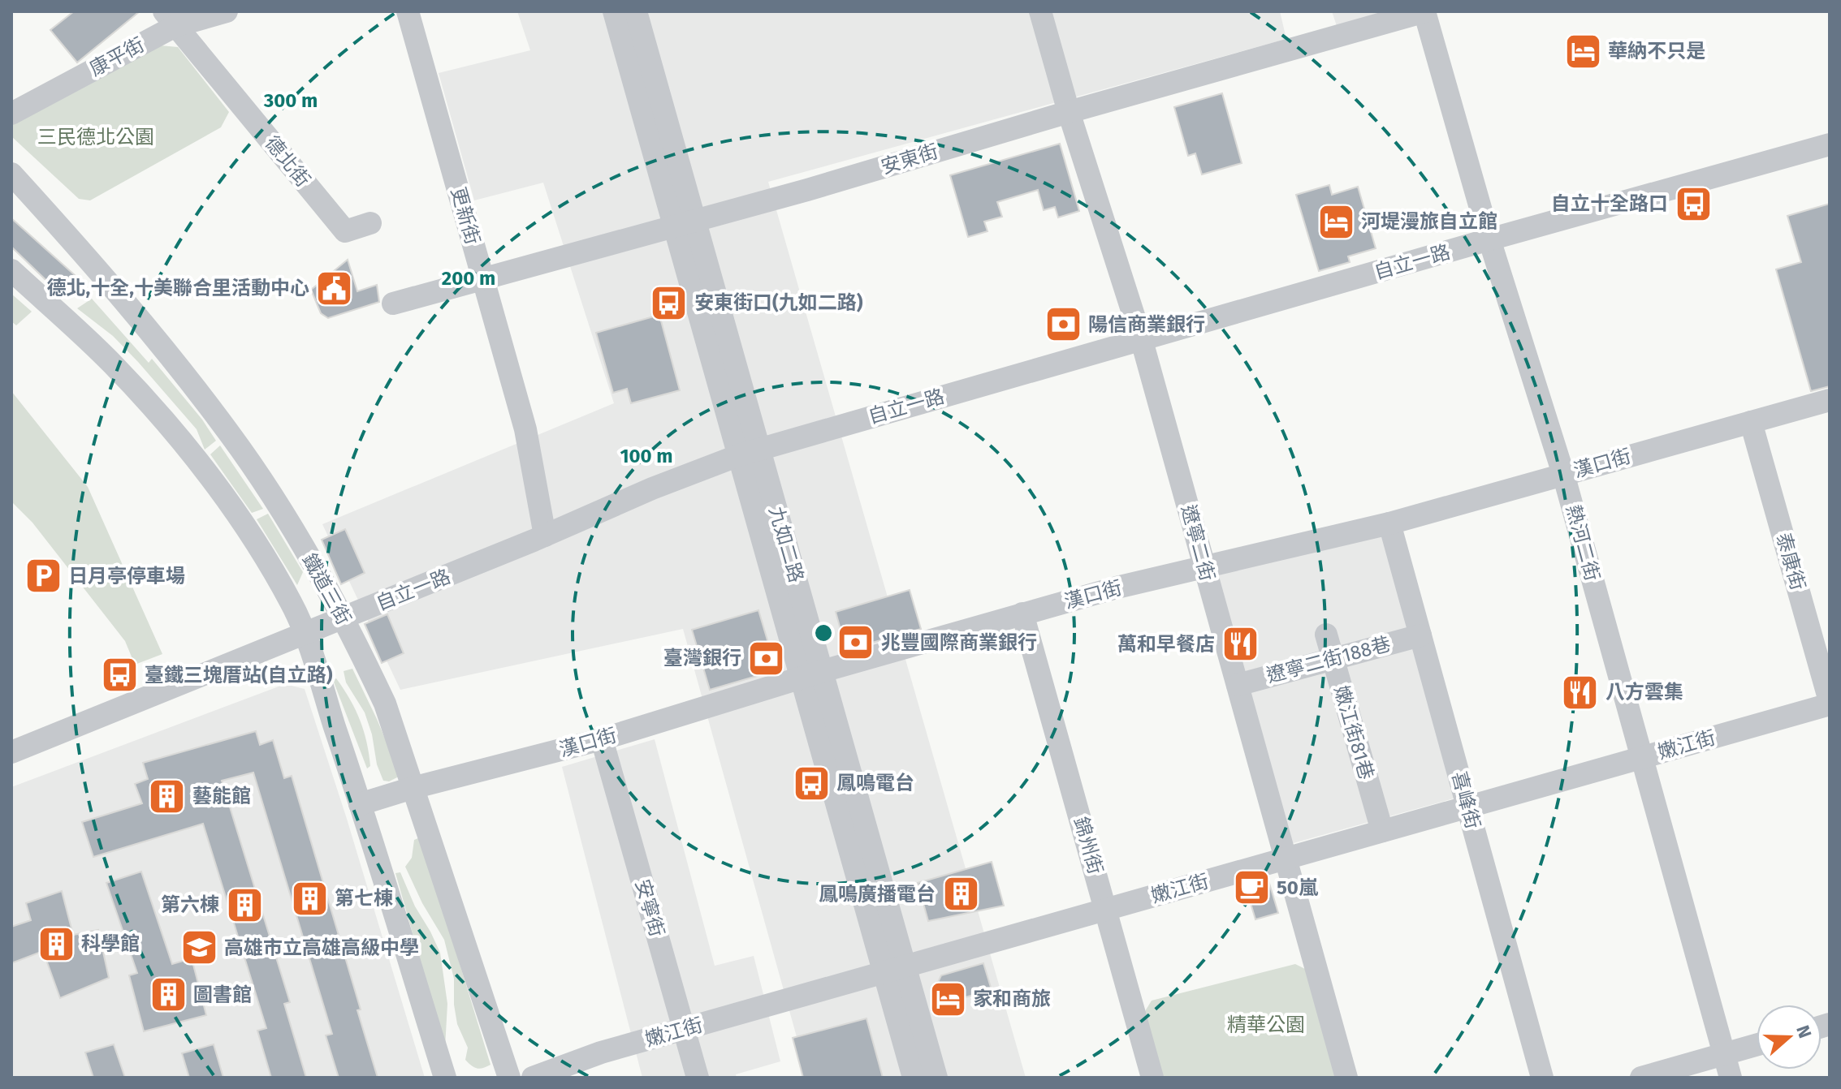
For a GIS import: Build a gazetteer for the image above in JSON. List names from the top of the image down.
{
  "streets": {
    "street": [
      "康平街",
      "安東街",
      "德北街",
      "更新街",
      "自立一路",
      "漢口街",
      "遼寧二街",
      "熱河二街",
      "九如二路",
      "泰康街",
      "鐵道三街",
      "遼寧二街188巷",
      "嫩江街81巷",
      "嫩江街",
      "喜峰街",
      "錦州街",
      "安寧街"
    ]
  },
  "crossings": [
    ["康平街", "德北街"],
    ["安東街", "更新街"],
    ["安東街", "遼寧二街"],
    ["安東街", "熱河二街"],
    ["安東街", "九如二路"],
    ["更新街", "自立一路"],
    ["自立一路", "遼寧二街"],
    ["自立一路", "熱河二街"],
    ["自立一路", "九如二路"],
    ["自立一路", "鐵道三街"],
    ["漢口街", "遼寧二街"],
    ["漢口街", "熱河二街"],
    ["漢口街", "九如二路"],
    ["漢口街", "泰康街"],
    ["漢口街", "鐵道三街"],
    ["漢口街", "喜峰街"],
    ["漢口街", "錦州街"],
    ["漢口街", "安寧街"],
    ["遼寧二街", "遼寧二街188巷"],
    ["遼寧二街", "嫩江街"],
    ["熱河二街", "嫩江街"],
    ["九如二路", "嫩江街"],
    ["泰康街", "嫩江街"],
    ["遼寧二街188巷", "嫩江街81巷"],
    ["遼寧二街188巷", "喜峰街"],
    ["嫩江街81巷", "嫩江街"],
    ["嫩江街", "喜峰街"],
    ["嫩江街", "錦州街"],
    ["嫩江街", "安寧街"]
  ],
  "parks": ["三民德北公園", "精華公園"],
  "places": {
    "hotel": ["華納不只是", "河堤漫旅自立館", "家和商旅"],
    "bus stop": [
      "自立十全路口",
      "安東街口(九如二路)",
      "臺鐵三塊厝站(自立路)",
      "鳳鳴電台"
    ],
    "public building": ["德北,十全,十美聯合里活動中心"],
    "bank": ["陽信商業銀行", "兆豐國際商業銀行", "臺灣銀行"],
    "parking": ["日月亭停車場"],
    "restaurant": ["萬和早餐店", "八方雲集"],
    "building": [
      "藝能館",
      "鳳鳴廣播電台",
      "第七棟",
      "第六棟",
      "科學館",
      "圖書館"
    ],
    "cafe": ["50嵐"],
    "school or university": ["高雄市立高雄高級中學"]
  },
  "north": "right",
  "rings": ["300 m", "200 m", "100 m"]
}
